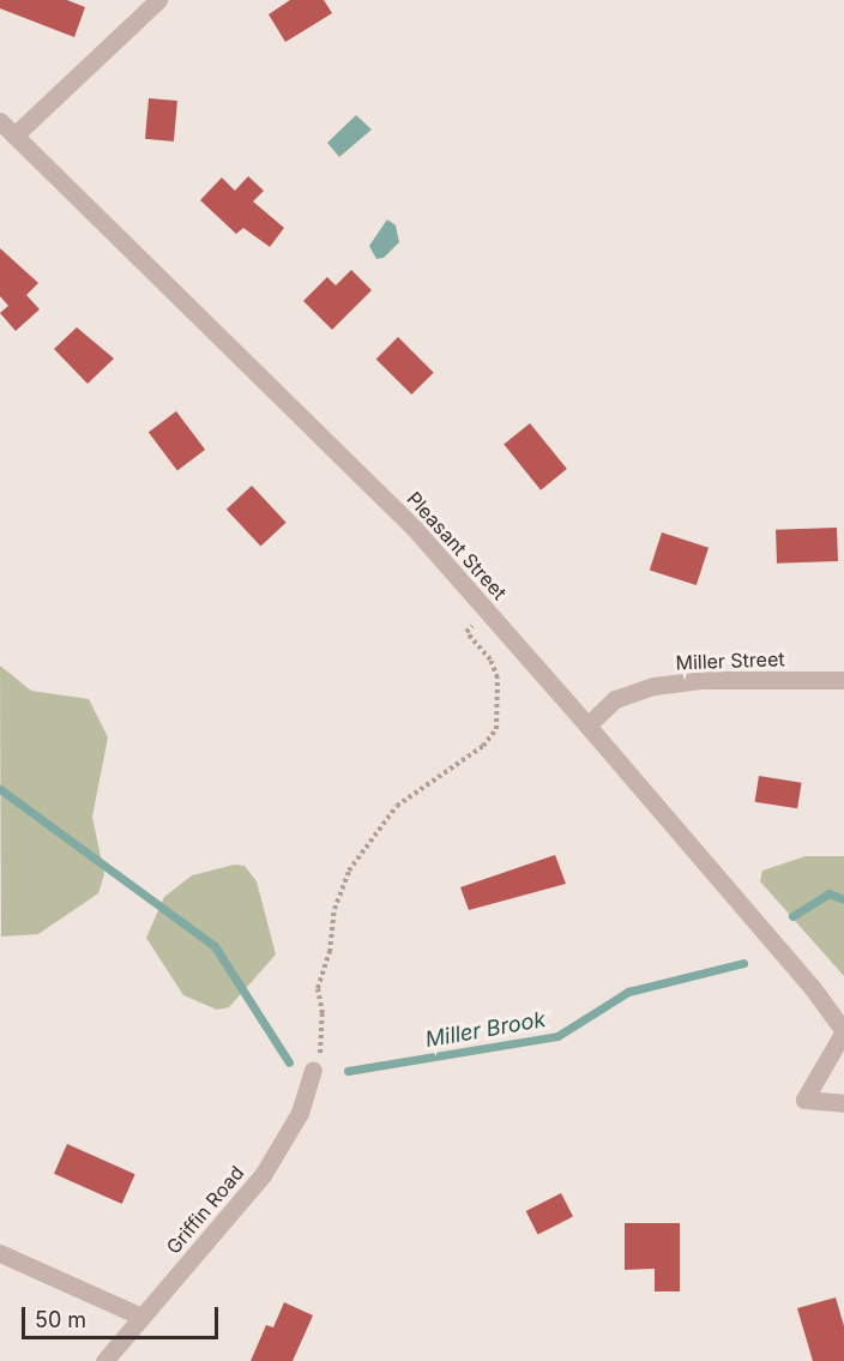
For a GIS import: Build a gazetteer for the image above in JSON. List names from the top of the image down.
{
  "streets": {
    "street": ["Pleasant Street", "Miller Street", "Griffin Road"]
  },
  "crossings": [
    ["Pleasant Street", "Miller Street"]
  ],
  "water": ["Miller Brook"],
  "scale_bar": "50 m"
}
